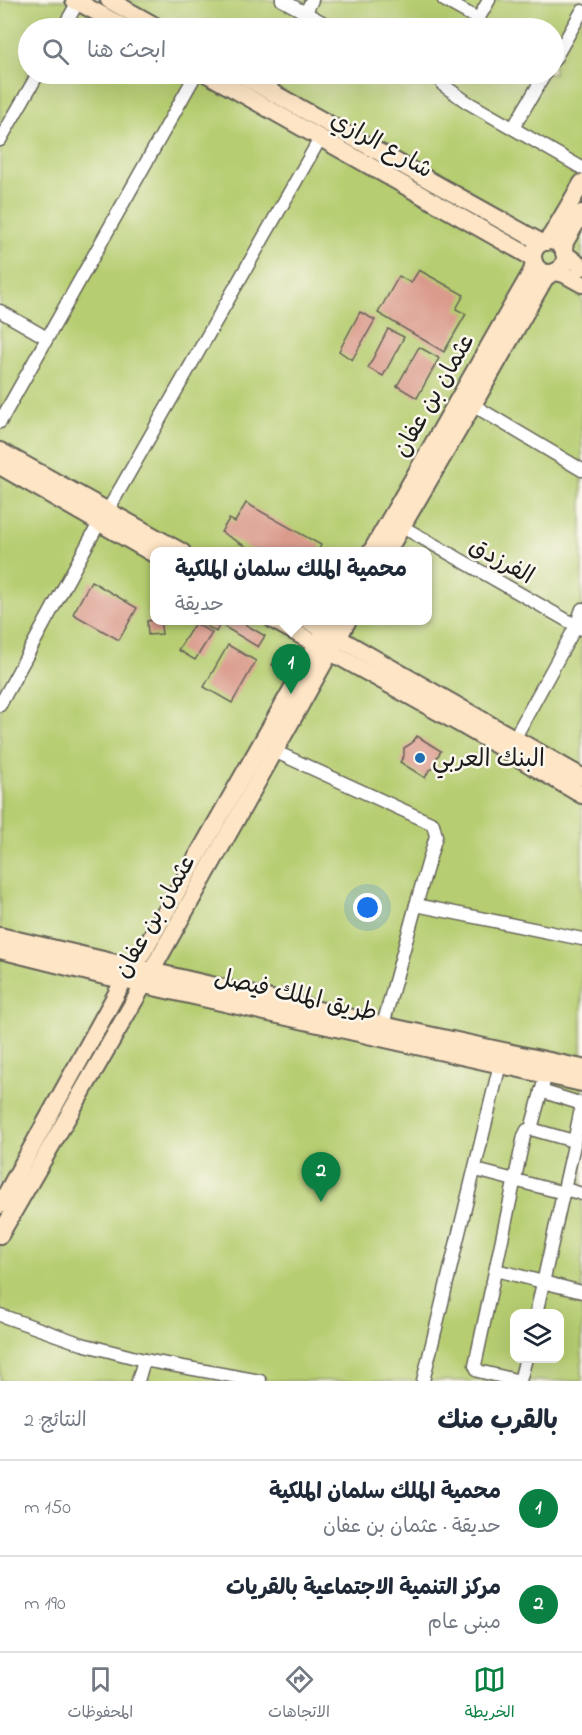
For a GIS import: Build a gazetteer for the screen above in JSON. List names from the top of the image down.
{
  "streets": {
    "street": [
      "شارع الرازي",
      "عثمان بن عفان",
      "الفرزدق",
      "طريق الملك فيصل"
    ]
  },
  "crossings": [
    ["شارع الرازي", "عثمان بن عفان"],
    ["عثمان بن عفان", "الفرزدق"],
    ["عثمان بن عفان", "طريق الملك فيصل"]
  ],
  "places": ["البنك العربي"],
  "page": {
    "search": "ابحث هنا",
    "popup": ["محمية الملك سلمان الملكية", "حديقة"],
    "pins": ["1", "2"],
    "heading": ["بالقرب منك", "النتائج: 2"],
    "list": [
      {
        "mark": "1",
        "name": "محمية الملك سلمان الملكية",
        "note": "حديقة · عثمان بن عفان",
        "value": "150 m"
      },
      {
        "mark": "2",
        "name": "مركز التنمية الاجتماعية بالقريات",
        "note": "مبنى عام",
        "value": "190 m"
      }
    ],
    "nav": ["الخريطة", "الاتجاهات", "المحفوظات"]
  }
}
